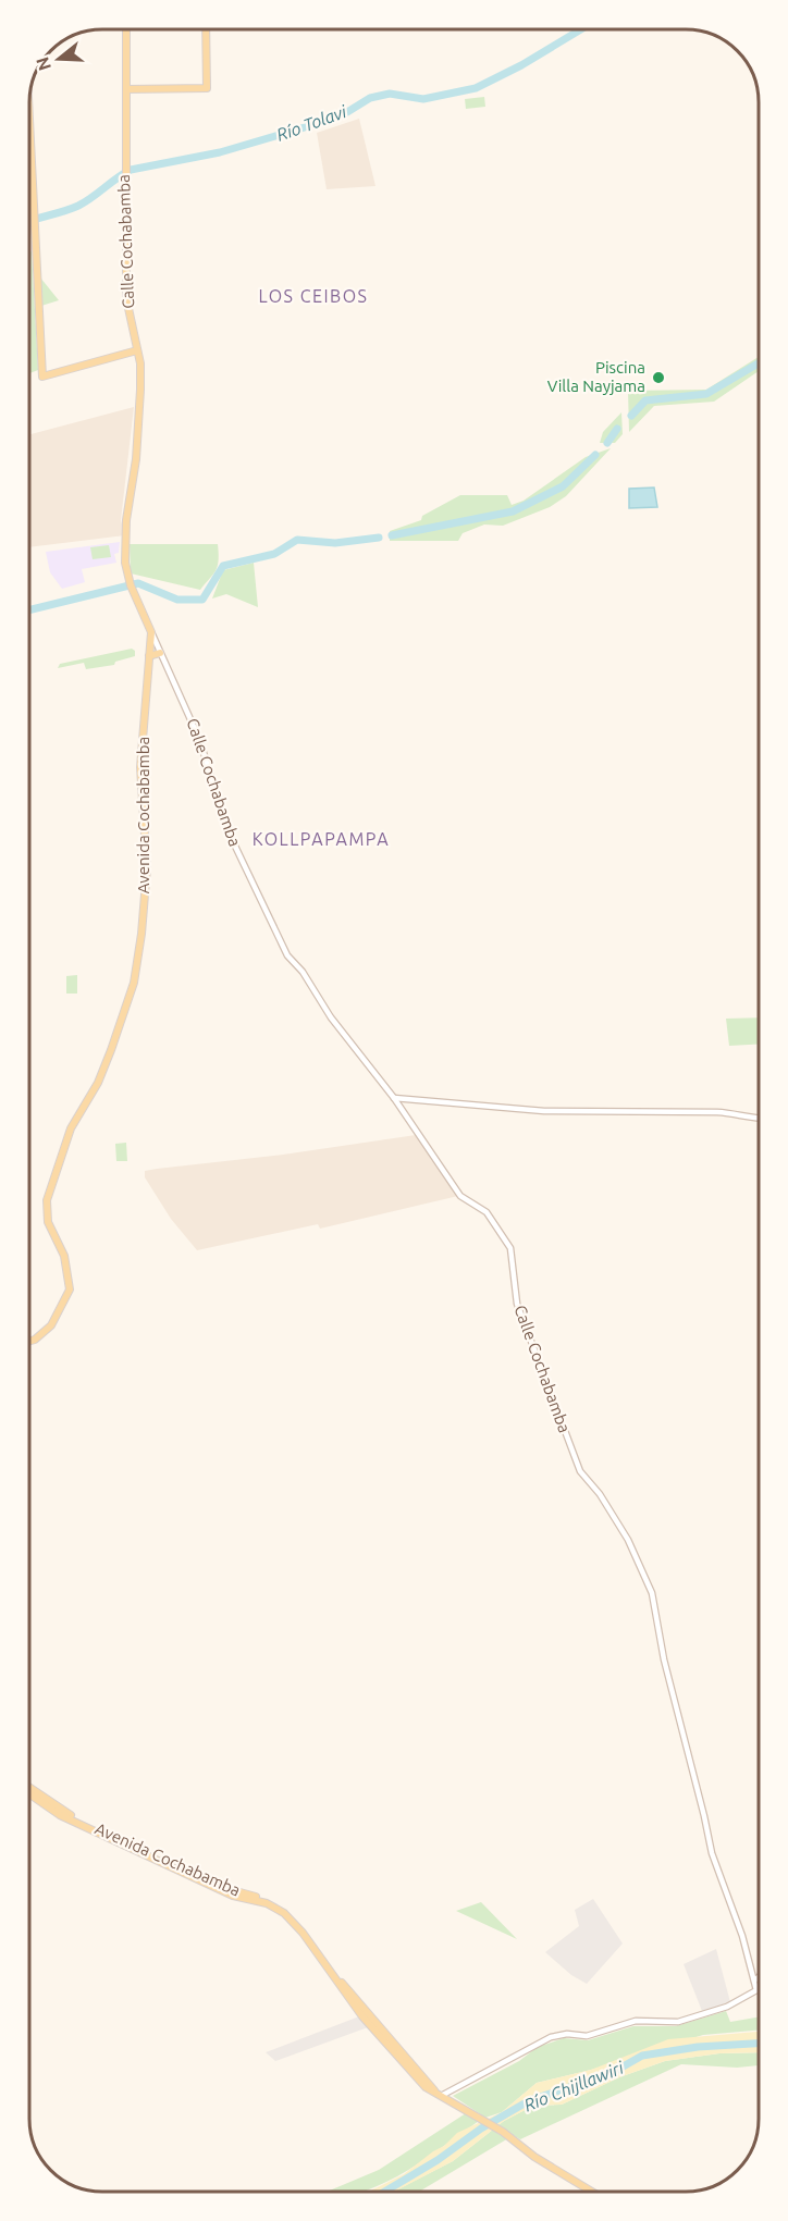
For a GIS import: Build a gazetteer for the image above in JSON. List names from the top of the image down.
{
  "streets": {
    "main road": ["Calle Cochabamba", "Avenida Cochabamba"]
  },
  "crossings": [
    ["Calle Cochabamba", "Avenida Cochabamba"]
  ],
  "districts": ["LOS CEIBOS", "KOLLPAPAMPA"],
  "water": ["Río Tolavi", "Río Chijllawiri"],
  "places": ["Piscina Villa Nayjama"],
  "north": "left"
}
